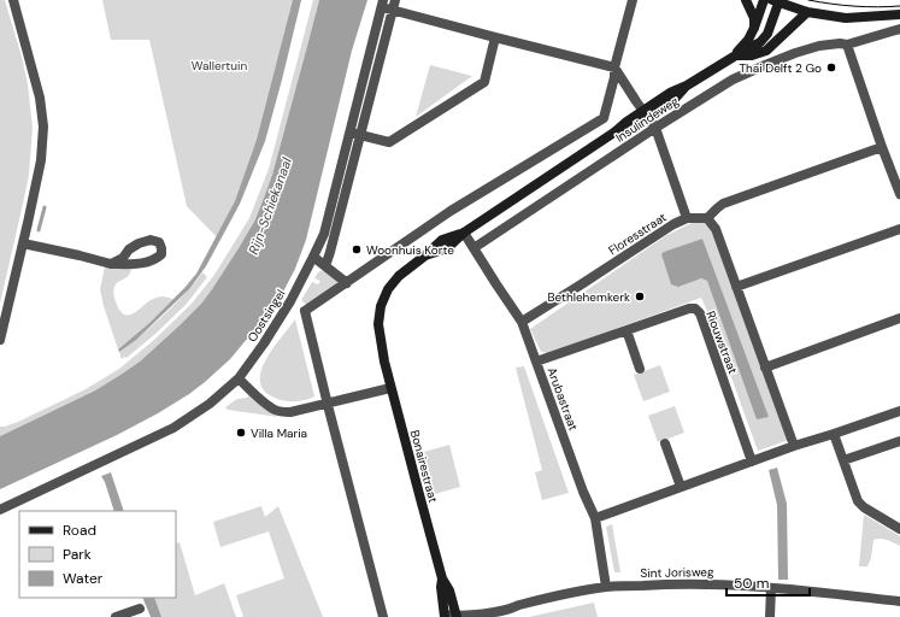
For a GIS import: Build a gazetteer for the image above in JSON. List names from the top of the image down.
{
  "streets": {
    "main road": ["Insulindeweg", "Bonairestraat"],
    "street": [
      "Floresstraat",
      "Oostsingel",
      "Riouwstraat",
      "Arubastraat",
      "Sint Jorisweg"
    ]
  },
  "crossings": [
    ["Insulindeweg", "Arubastraat"],
    ["Insulindeweg", "Bonairestraat"],
    ["Floresstraat", "Arubastraat"],
    ["Riouwstraat", "Arubastraat"],
    ["Arubastraat", "Sint Jorisweg"],
    ["Bonairestraat", "Sint Jorisweg"]
  ],
  "water": ["Rijn-Schiekanaal"],
  "parks": ["Wallertuin"],
  "places": [
    "Thai Delft 2 Go",
    "Woonhuis Korte",
    "Bethlehemkerk",
    "Villa Maria"
  ],
  "legend": ["Road", "Park", "Water"],
  "scale_bar": "50 m"
}
